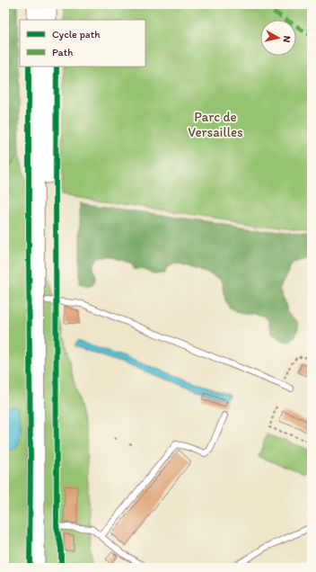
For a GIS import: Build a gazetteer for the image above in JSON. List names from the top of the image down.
{
  "parks": ["Parc de Versailles"],
  "legend": ["Cycle path", "Path"],
  "north": "right"
}
